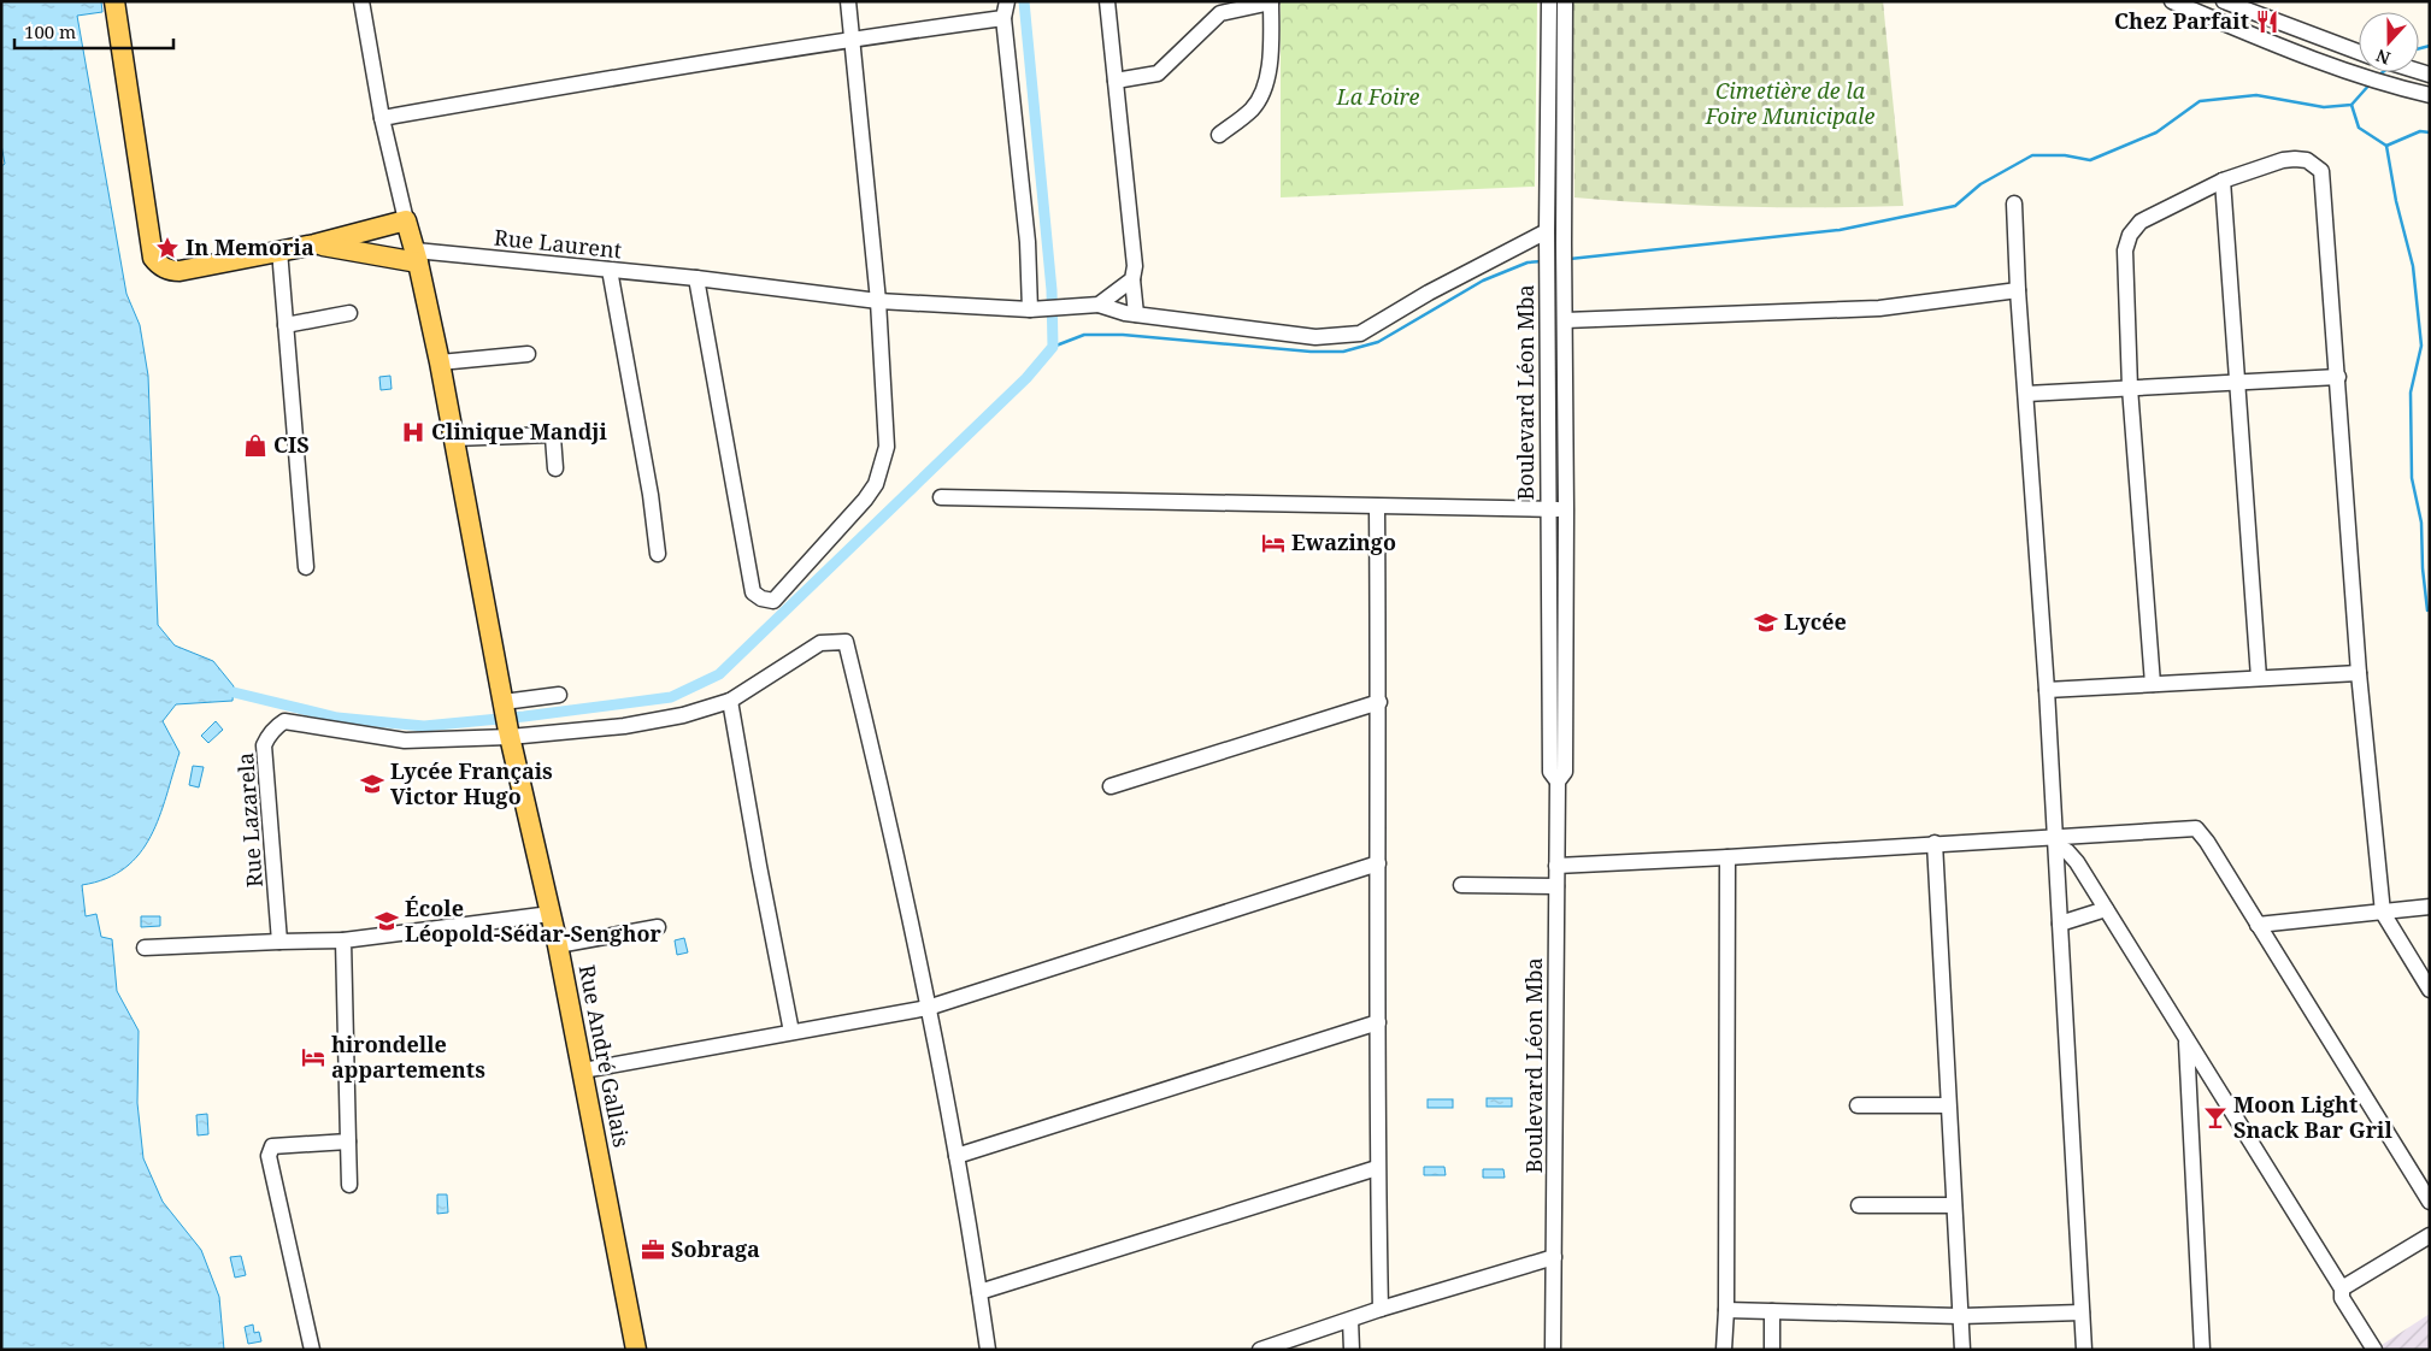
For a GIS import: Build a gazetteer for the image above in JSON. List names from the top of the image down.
{
  "streets": {
    "main road": ["Rue André Gallais"],
    "street": ["Rue Laurent", "Boulevard Léon Mba", "Rue Lazarela"]
  },
  "crossings": [
    ["Rue Laurent", "Boulevard Léon Mba"],
    ["Rue Laurent", "Rue André Gallais"],
    ["Rue Lazarela", "Rue André Gallais"]
  ],
  "parks": ["Cimetière de la Foire Municipale", "La Foire"],
  "places": {
    "restaurant": ["Chez Parfait"],
    "place": ["In Memoria"],
    "hospital": ["Clinique Mandji"],
    "shop": ["CIS"],
    "hotel": ["Ewazingo", "hirondelle appartements"],
    "school or university": ["Lycée", "Lycée Français Victor Hugo", "École Léopold-Sédar-Senghor"],
    "bar": ["Moon Light Snack Bar Gril"],
    "office": ["Sobraga"]
  },
  "scale_bar": "100 m",
  "north": "bottom"
}
